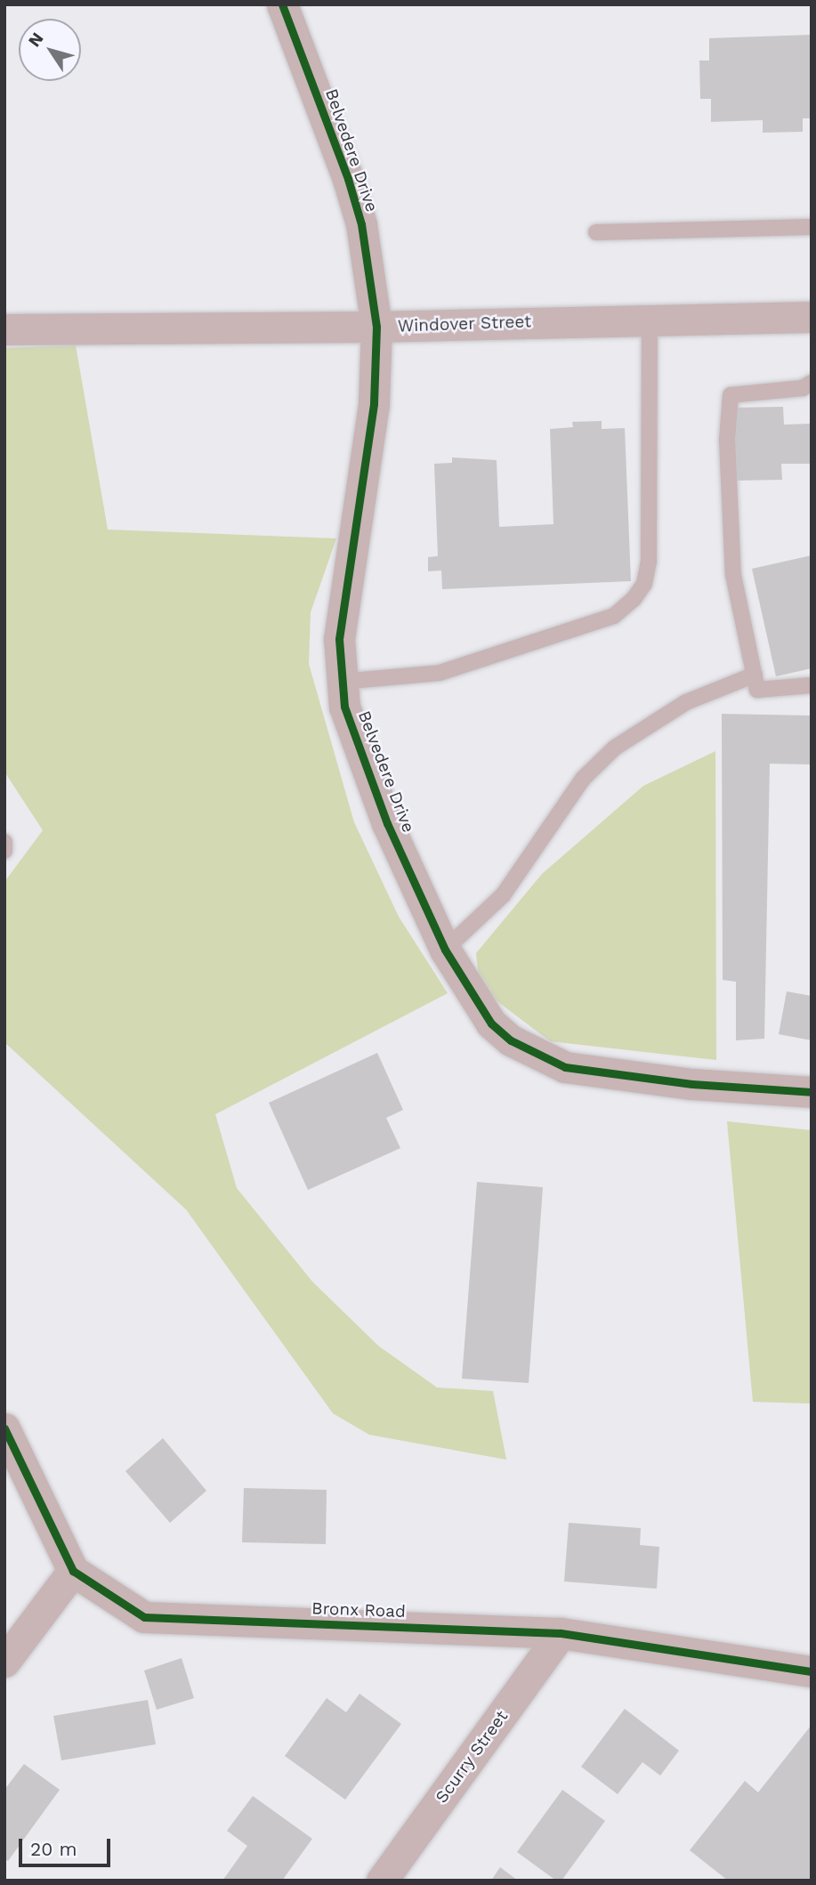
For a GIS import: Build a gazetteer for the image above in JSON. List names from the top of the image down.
{
  "streets": {
    "street": [
      "Belvedere Drive",
      "Windover Street",
      "Bronx Road",
      "Scurry Street"
    ]
  },
  "crossings": [
    ["Belvedere Drive", "Windover Street"],
    ["Bronx Road", "Scurry Street"]
  ],
  "scale_bar": "20 m",
  "north": "top left"
}
